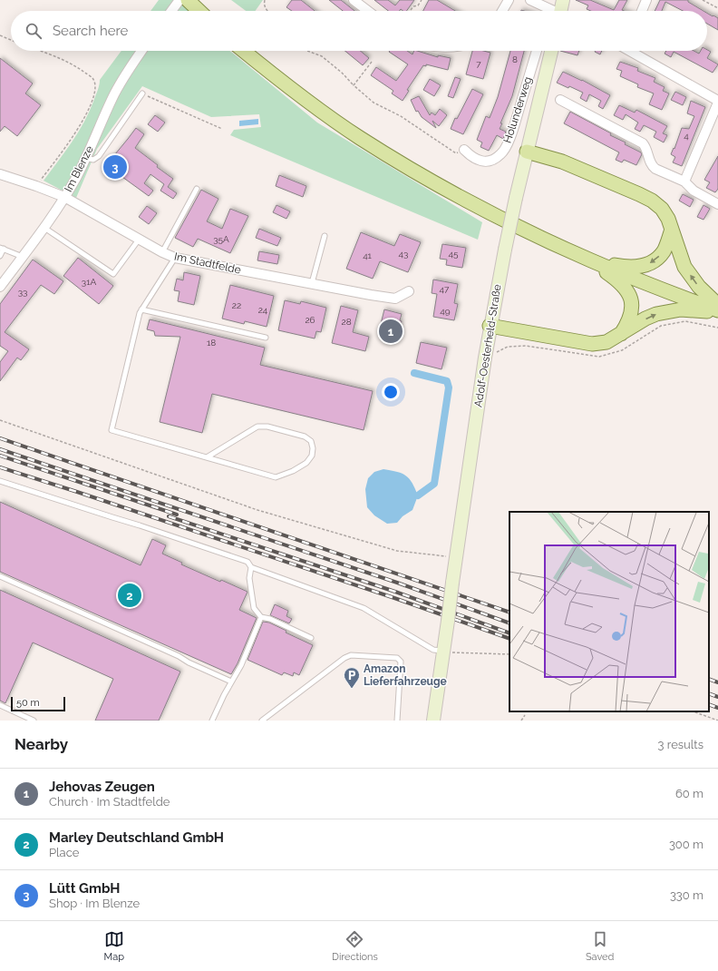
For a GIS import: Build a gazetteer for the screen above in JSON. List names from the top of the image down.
{
  "streets": {
    "street": [
      "Holunderweg",
      "Im Blenze",
      "Im Stadtfelde",
      "Adolf-Oesterheld-Straße"
    ]
  },
  "crossings": [
    ["Im Blenze", "Im Stadtfelde"]
  ],
  "places": {
    "parking": ["Amazon Lieferfahrzeuge"]
  },
  "house_numbers": [
    "8",
    "7",
    "4",
    "35A",
    "43",
    "45",
    "41",
    "31A",
    "47",
    "33",
    "22",
    "24",
    "49",
    "26",
    "28",
    "18"
  ],
  "scale_bar": "50 m",
  "page": {
    "search": "Search here",
    "pins": ["3", "1", "2"],
    "scale": "50 m",
    "heading": ["Nearby", "3 results"],
    "list": [
      {
        "mark": "1",
        "name": "Jehovas Zeugen",
        "note": "Church · Im Stadtfelde",
        "value": "60 m"
      },
      {
        "mark": "2",
        "name": "Marley Deutschland GmbH",
        "note": "Place",
        "value": "300 m"
      },
      {
        "mark": "3",
        "name": "Lütt GmbH",
        "note": "Shop · Im Blenze",
        "value": "330 m"
      }
    ],
    "nav": ["Map", "Directions", "Saved"]
  }
}
